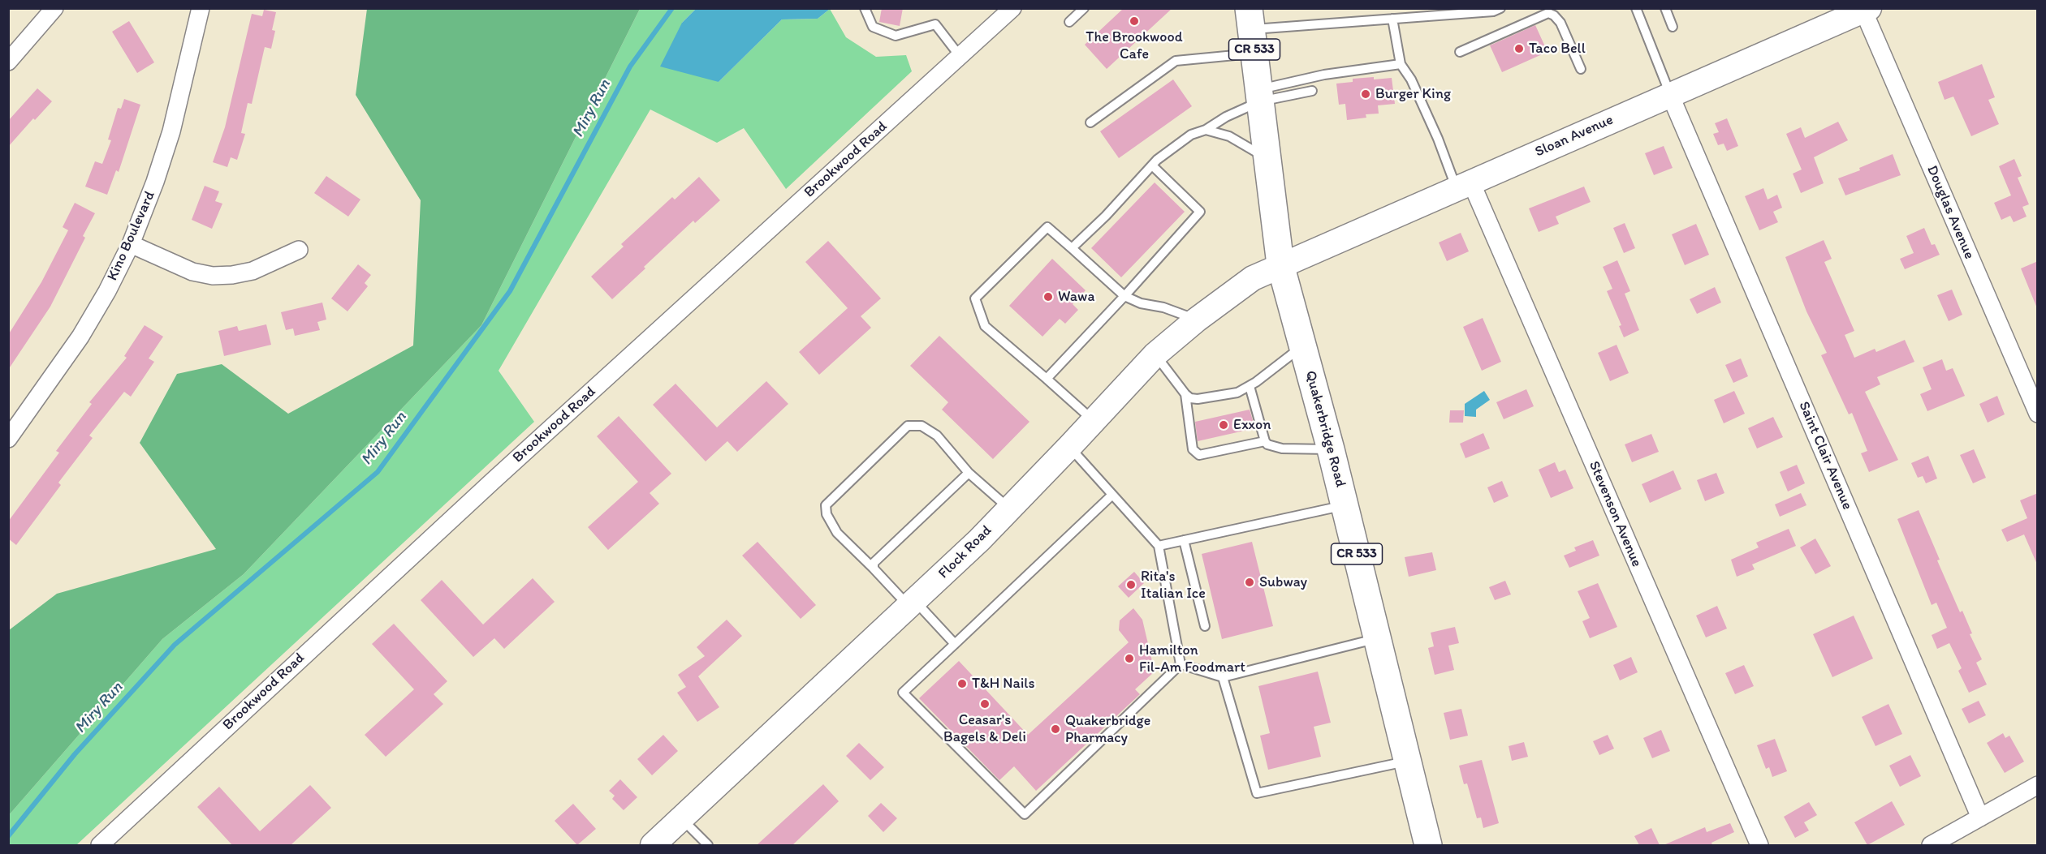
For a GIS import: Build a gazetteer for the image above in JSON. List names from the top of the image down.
{
  "streets": {
    "main road": [
      "CR 533",
      "Sloan Avenue",
      "Quakerbridge Road",
      "Flock Road"
    ],
    "street": [
      "Brookwood Road",
      "Douglas Avenue",
      "Kino Boulevard",
      "Saint Clair Avenue",
      "Stevenson Avenue"
    ]
  },
  "crossings": [
    ["Sloan Avenue", "Douglas Avenue"],
    ["Sloan Avenue", "Quakerbridge Road"],
    ["Sloan Avenue", "Saint Clair Avenue"],
    ["Sloan Avenue", "Stevenson Avenue"],
    ["Sloan Avenue", "Flock Road"],
    ["Quakerbridge Road", "Flock Road"]
  ],
  "water": ["Miry Run"],
  "places": [
    "The Brookwood Cafe",
    "Taco Bell",
    "Burger King",
    "Wawa",
    "Exxon",
    "Subway",
    "Rita's Italian Ice",
    "Hamilton Fil-Am Foodmart",
    "T&H Nails",
    "Ceasar's Bagels & Deli",
    "Quakerbridge Pharmacy"
  ]
}
